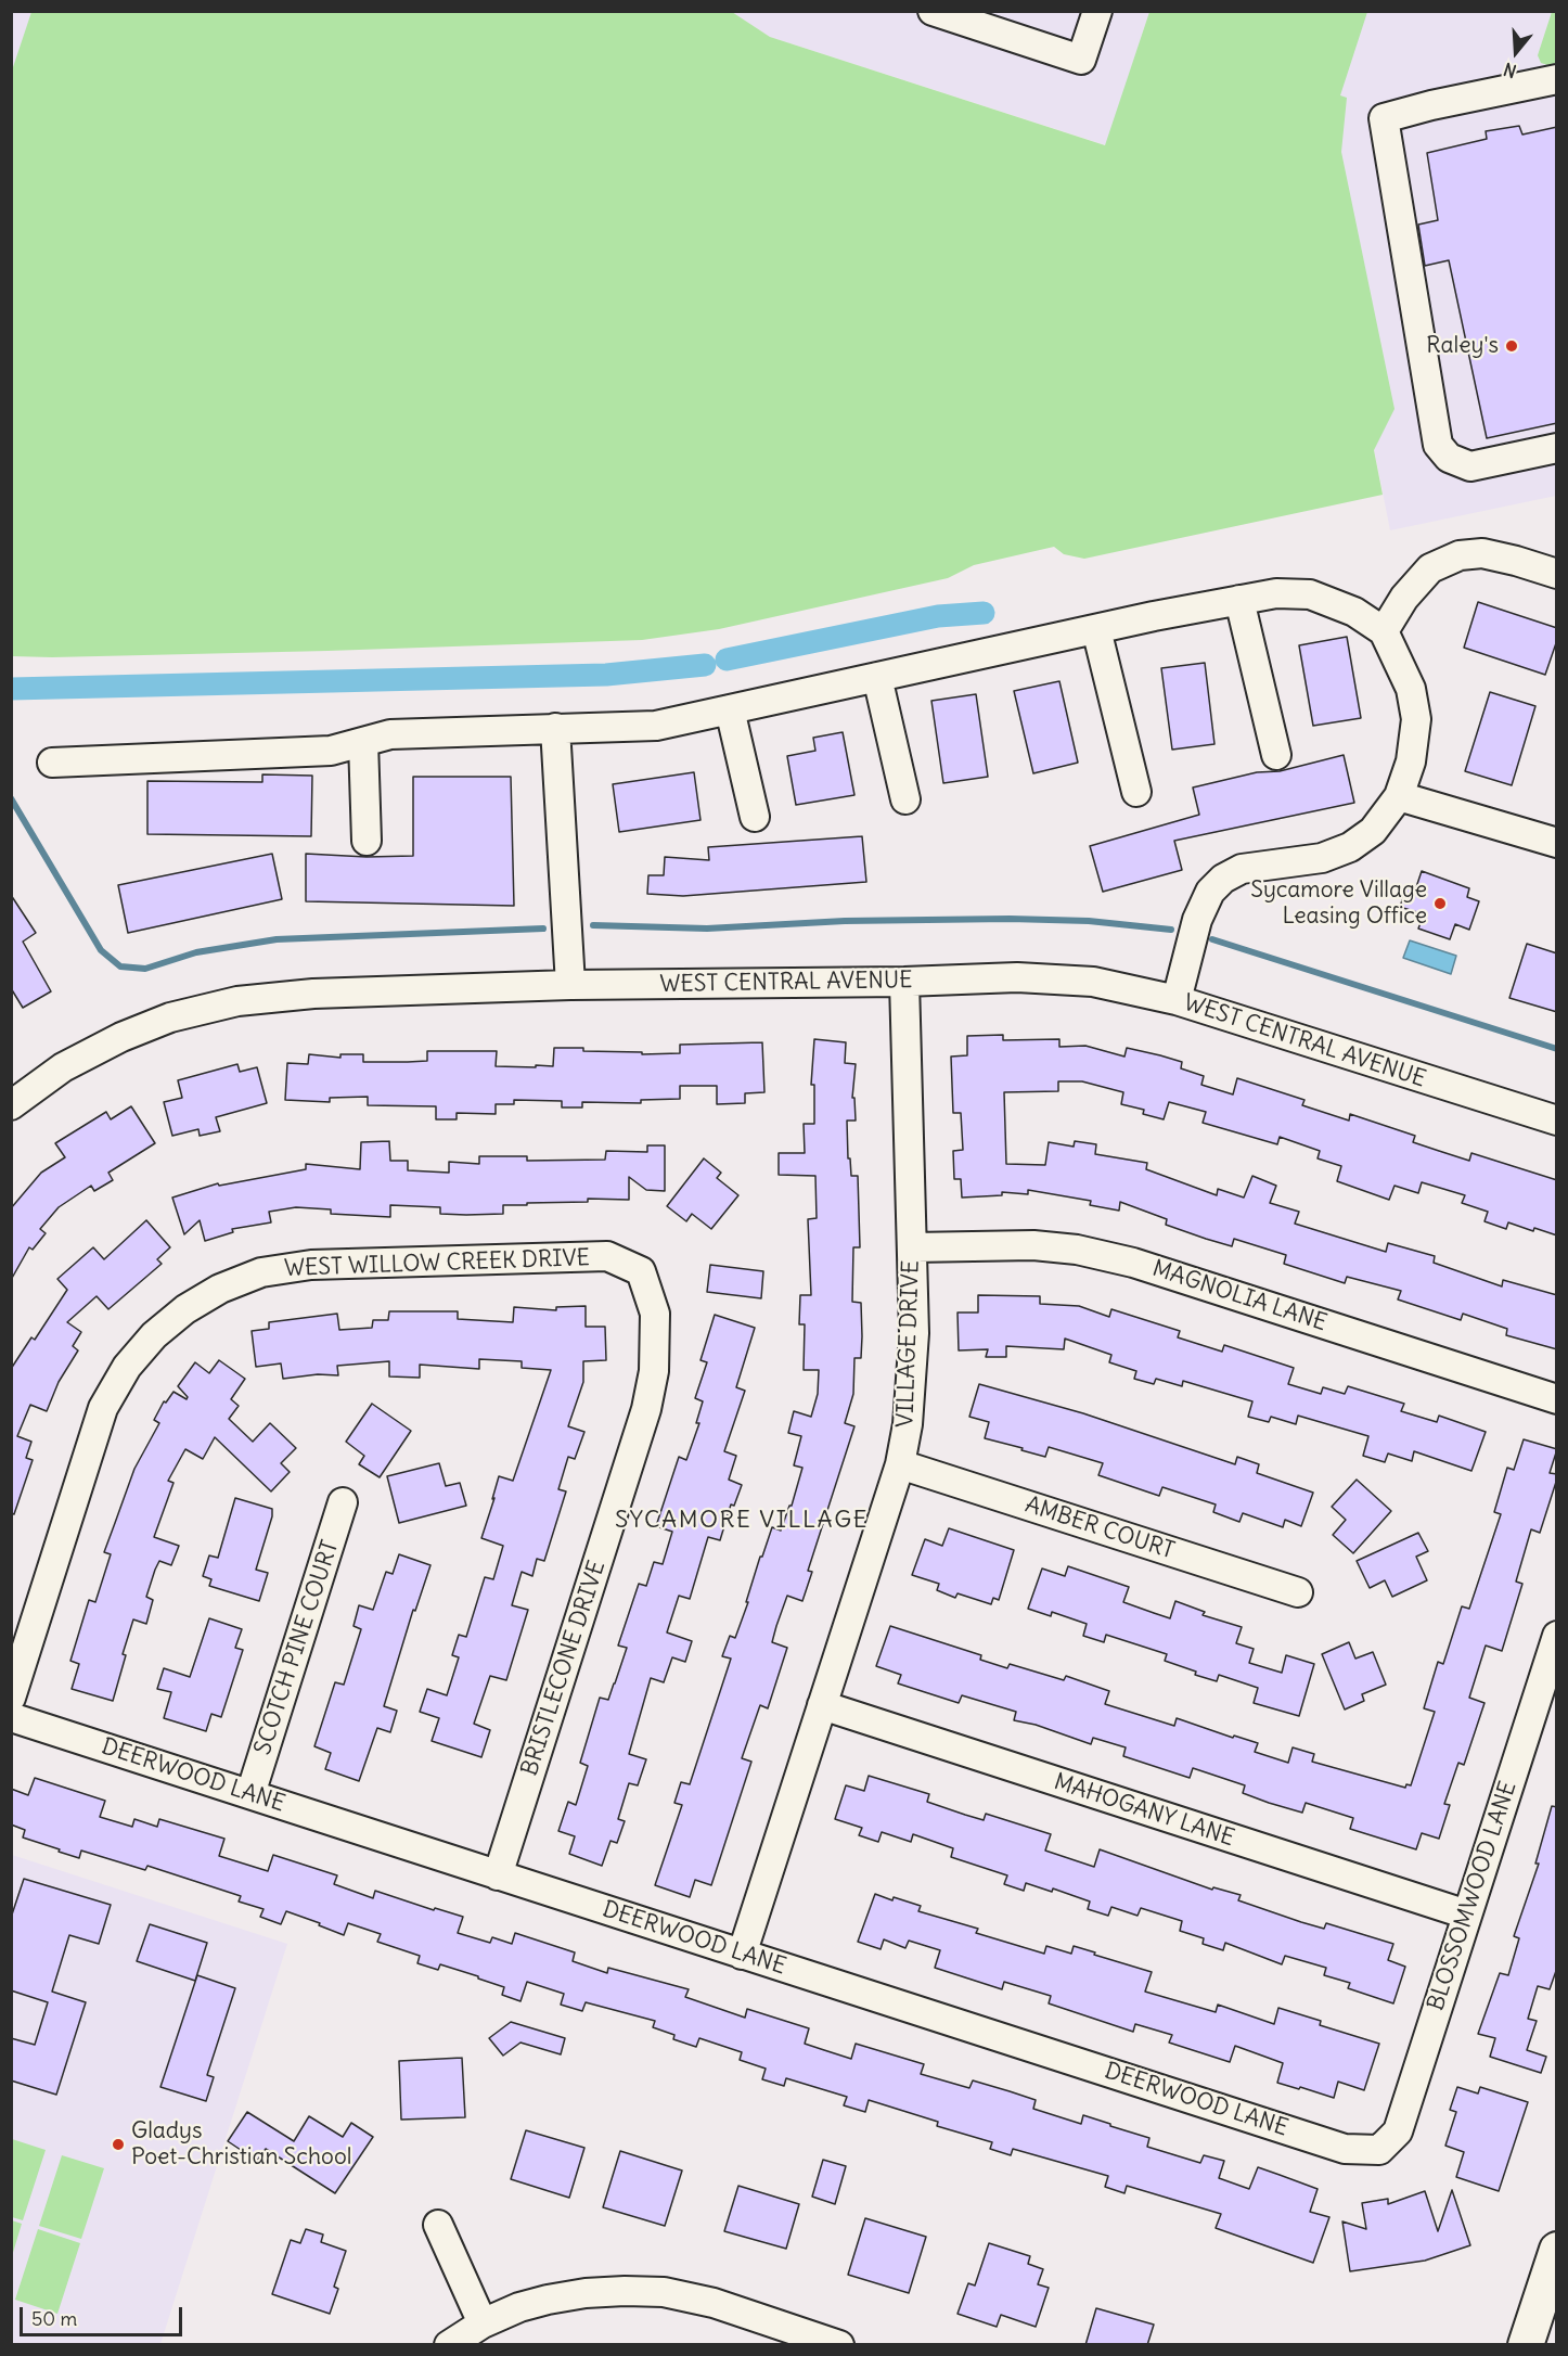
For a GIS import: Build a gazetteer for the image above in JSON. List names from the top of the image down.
{
  "streets": {
    "street": [
      "WEST CENTRAL AVENUE",
      "WEST WILLOW CREEK DRIVE",
      "MAGNOLIA LANE",
      "VILLAGE DRIVE",
      "AMBER COURT",
      "SCOTCH PINE COURT",
      "BRISTLECONE DRIVE",
      "DEERWOOD LANE",
      "MAHOGANY LANE",
      "BLOSSOMWOOD LANE"
    ]
  },
  "crossings": [
    ["WEST CENTRAL AVENUE", "VILLAGE DRIVE"],
    ["WEST WILLOW CREEK DRIVE", "BRISTLECONE DRIVE"],
    ["MAGNOLIA LANE", "VILLAGE DRIVE"],
    ["VILLAGE DRIVE", "AMBER COURT"],
    ["VILLAGE DRIVE", "DEERWOOD LANE"],
    ["VILLAGE DRIVE", "MAHOGANY LANE"],
    ["SCOTCH PINE COURT", "DEERWOOD LANE"],
    ["BRISTLECONE DRIVE", "DEERWOOD LANE"],
    ["DEERWOOD LANE", "BLOSSOMWOOD LANE"],
    ["MAHOGANY LANE", "BLOSSOMWOOD LANE"]
  ],
  "districts": ["SYCAMORE VILLAGE"],
  "places": ["Raley's", "Sycamore Village Leasing Office", "Gladys Poet-Christian School"],
  "scale_bar": "50 m",
  "north": "bottom"
}
